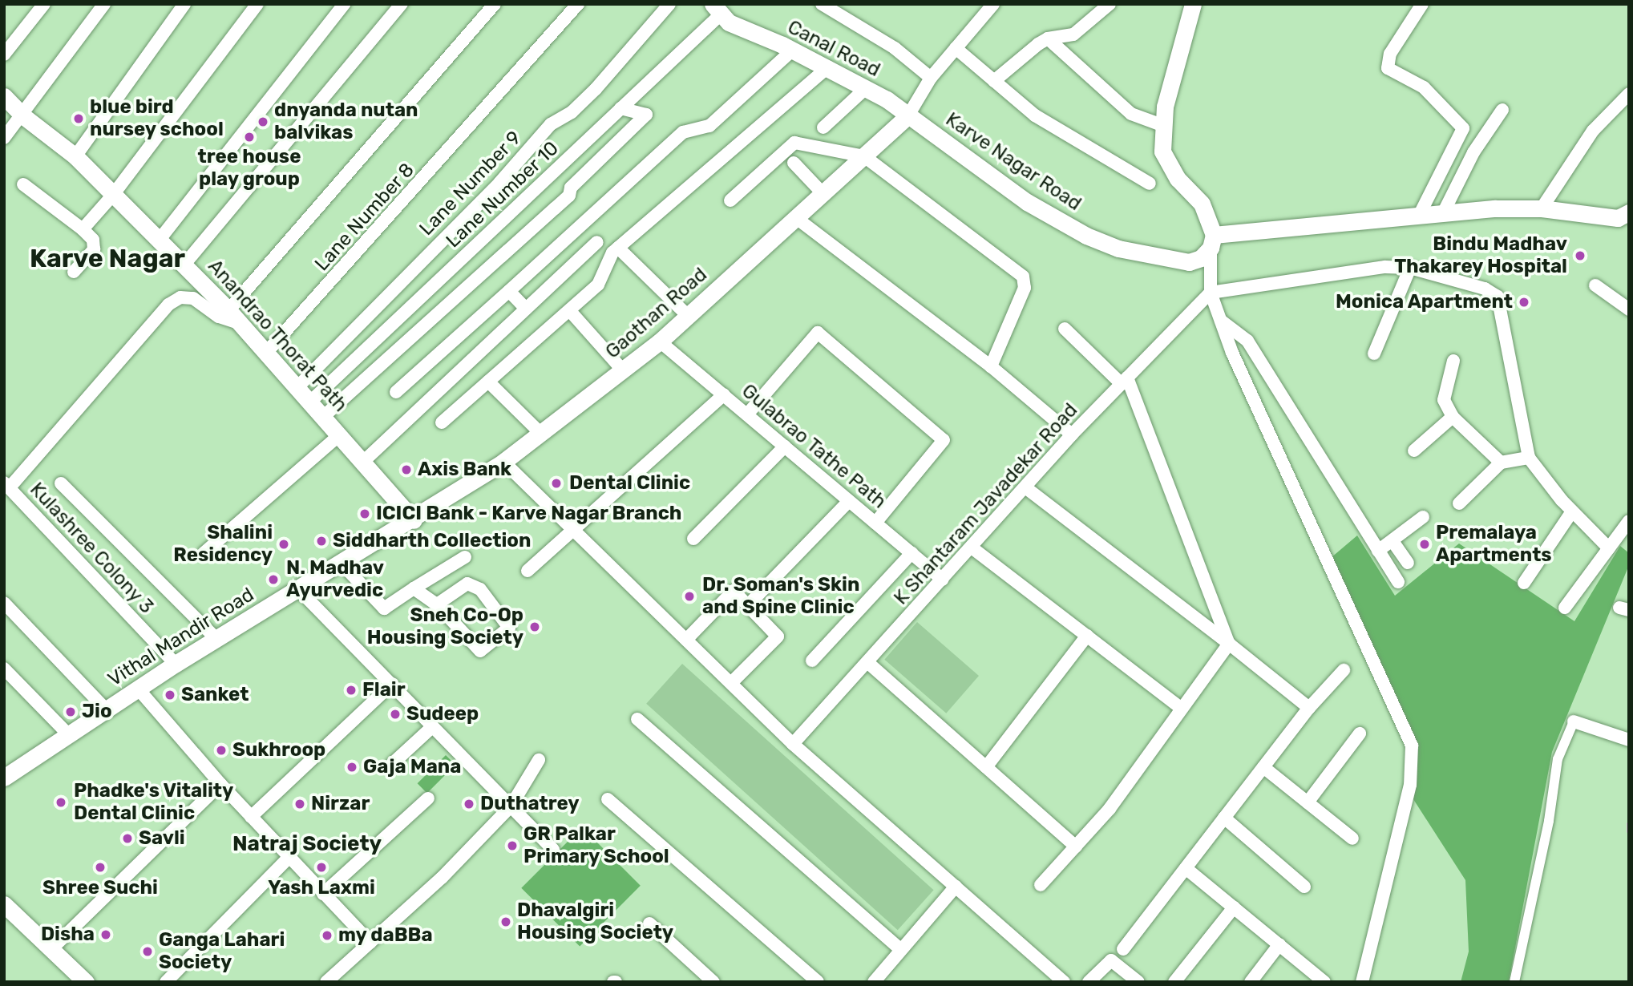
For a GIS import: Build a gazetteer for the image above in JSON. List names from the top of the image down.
{
  "streets": {
    "street": [
      "Canal Road",
      "Karve Nagar Road",
      "Lane Number 9",
      "Lane Number 10",
      "Lane Number 8",
      "Gaothan Road",
      "Anandrao Thorat Path",
      "Gulabrao Tathe Path",
      "K Shantaram Javadekar Road",
      "Kulashree Colony 3",
      "Vithal Mandir Road"
    ]
  },
  "crossings": [
    ["Canal Road", "Karve Nagar Road"],
    ["Canal Road", "Lane Number 10"],
    ["Canal Road", "Gaothan Road"],
    ["Karve Nagar Road", "Gaothan Road"],
    ["Lane Number 9", "Anandrao Thorat Path"],
    ["Lane Number 10", "Anandrao Thorat Path"],
    ["Lane Number 8", "Anandrao Thorat Path"],
    ["Gaothan Road", "Anandrao Thorat Path"],
    ["Gaothan Road", "Gulabrao Tathe Path"],
    ["Gaothan Road", "Vithal Mandir Road"],
    ["Anandrao Thorat Path", "Vithal Mandir Road"],
    ["Gulabrao Tathe Path", "K Shantaram Javadekar Road"],
    ["Kulashree Colony 3", "Vithal Mandir Road"]
  ],
  "districts": ["Karve Nagar", "Natraj Society"],
  "places": [
    "blue bird nursey school",
    "dnyanda nutan balvikas",
    "tree house play group",
    "Bindu Madhav Thakarey Hospital",
    "Monica Apartment",
    "Axis Bank",
    "Dental Clinic",
    "ICICI Bank - Karve Nagar Branch",
    "Siddharth Collection",
    "Shalini Residency",
    "Premalaya Apartments",
    "N. Madhav Ayurvedic",
    "Dr. Soman's Skin and Spine Clinic",
    "Sneh Co-Op Housing Society",
    "Flair",
    "Sanket",
    "Jio",
    "Sudeep",
    "Sukhroop",
    "Gaja Mana",
    "Phadke's Vitality Dental Clinic",
    "Nirzar",
    "Duthatrey",
    "Savli",
    "GR Palkar Primary School",
    "Shree Suchi",
    "Yash Laxmi",
    "Dhavalgiri Housing Society",
    "Disha",
    "my daBBa",
    "Ganga Lahari Society"
  ]
}
